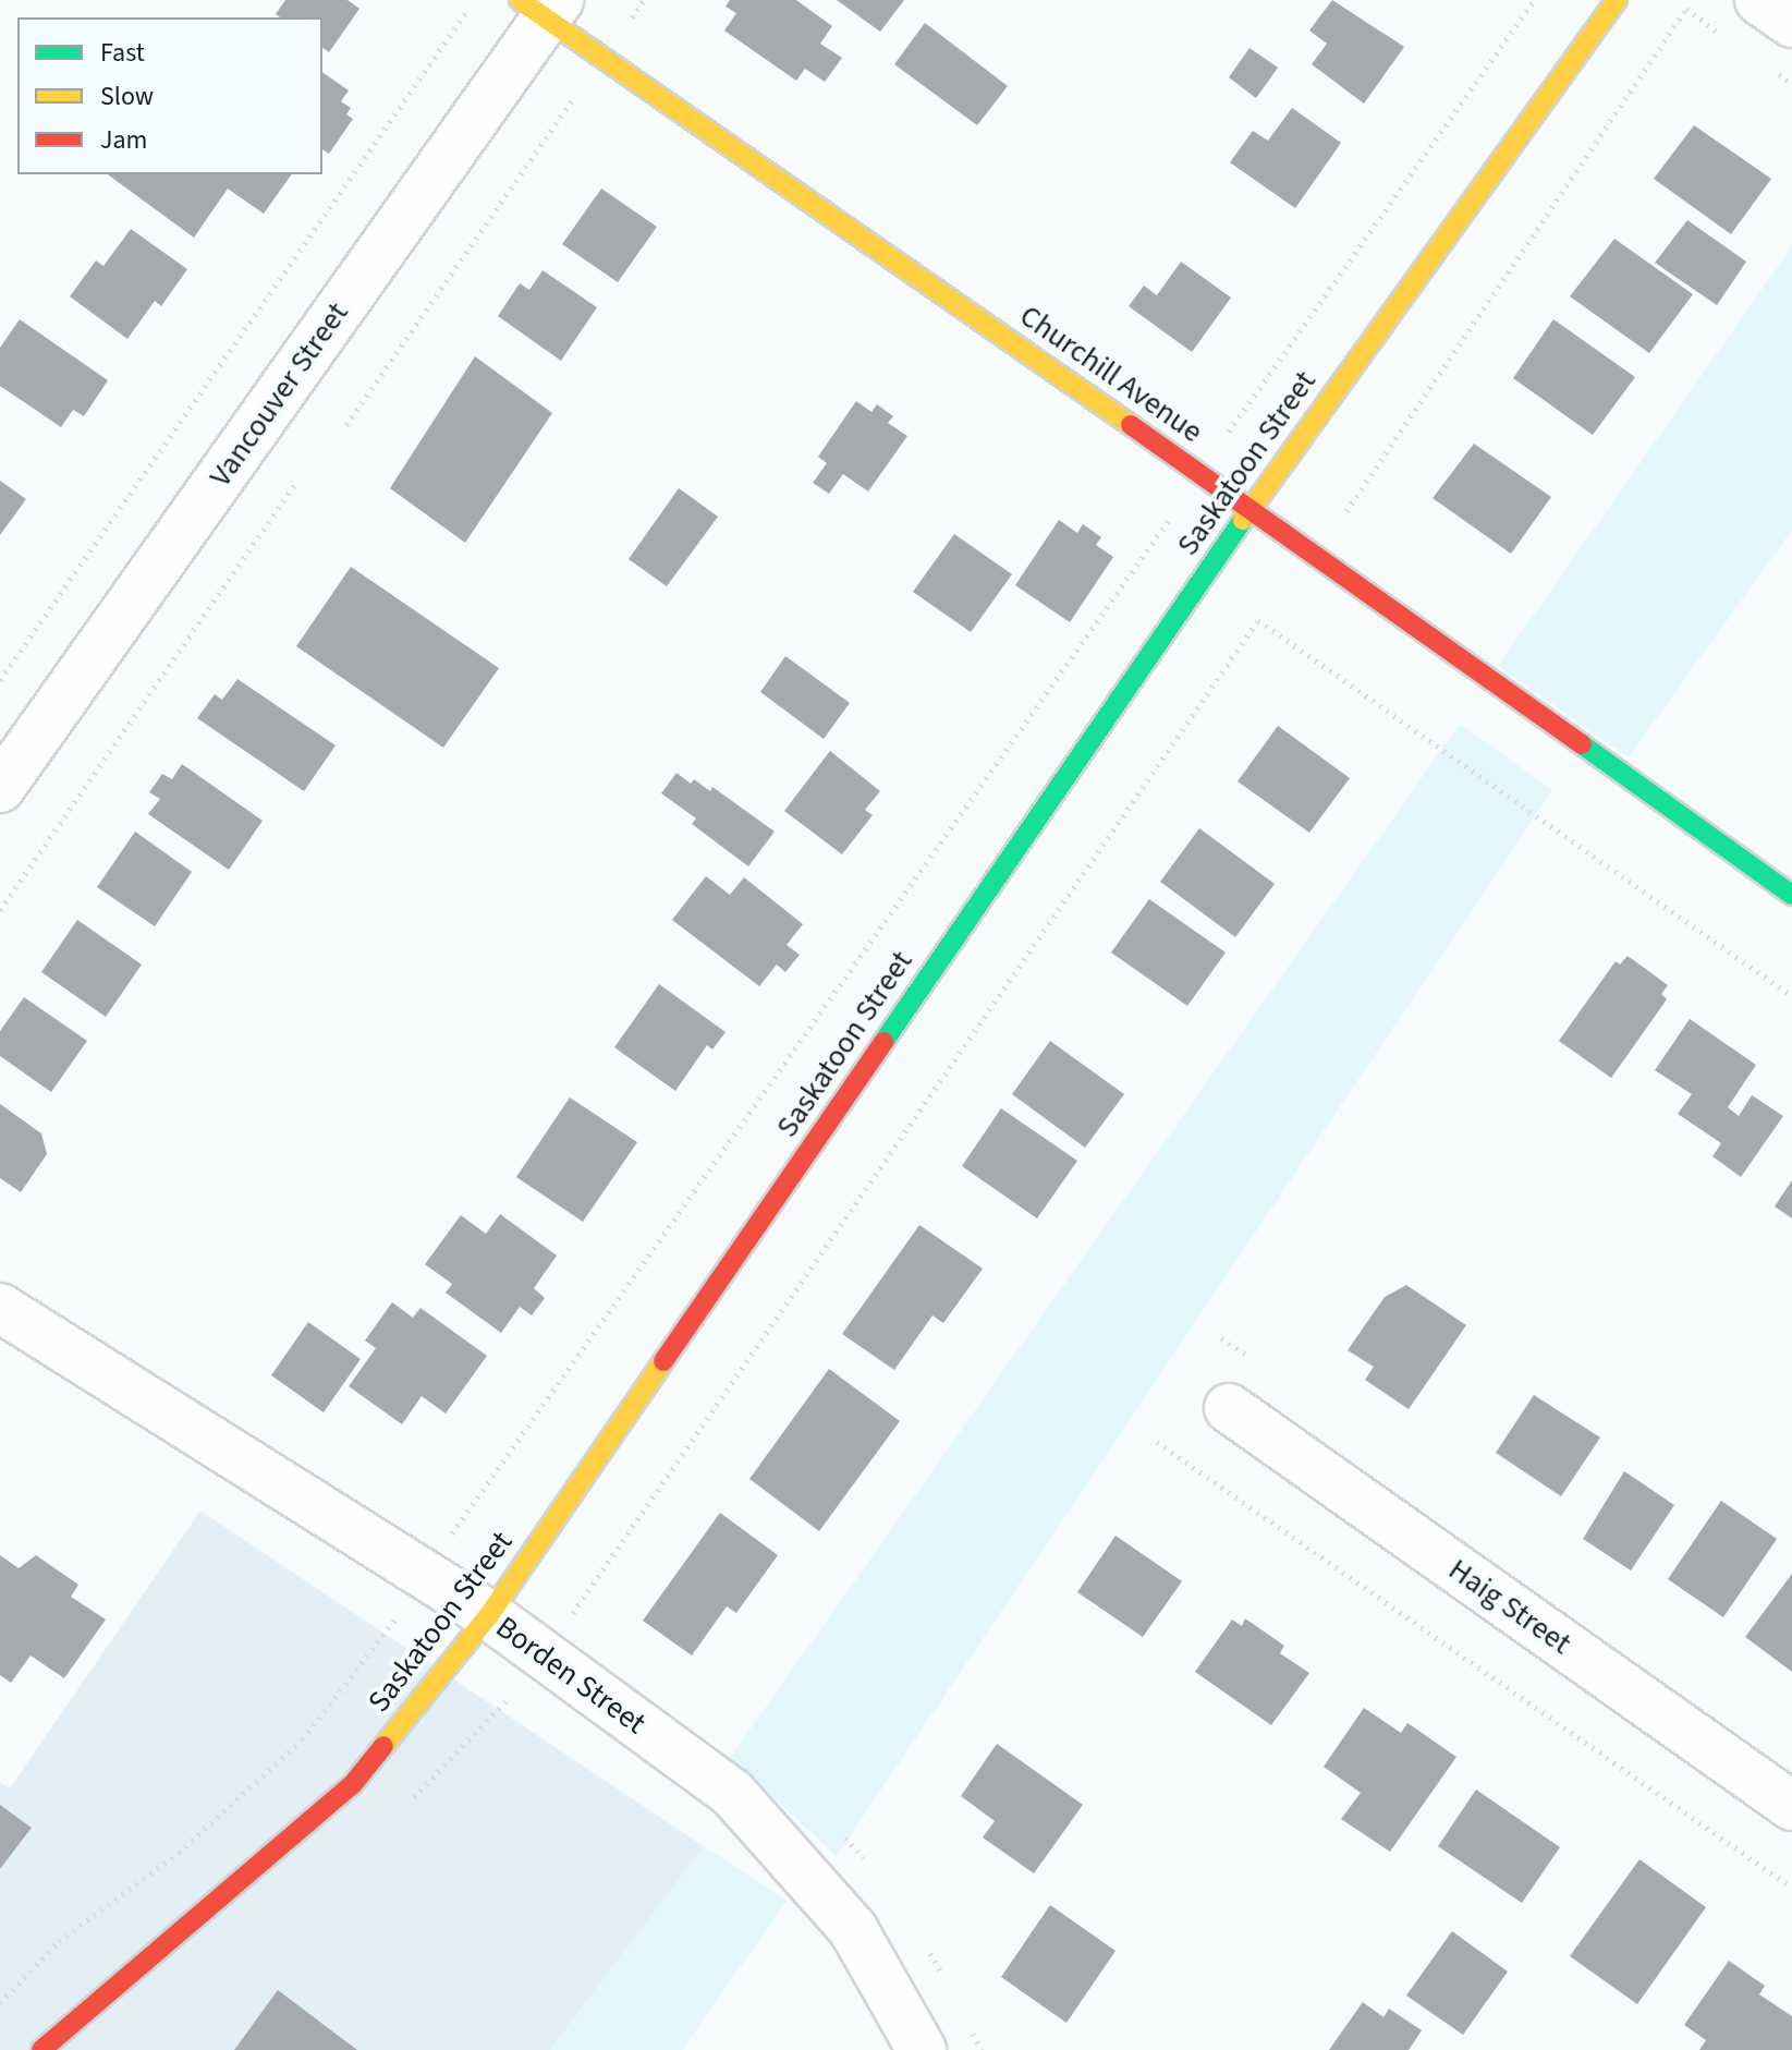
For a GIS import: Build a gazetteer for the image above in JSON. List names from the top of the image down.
{
  "streets": {
    "street": [
      "Churchill Avenue",
      "Vancouver Street",
      "Saskatoon Street",
      "Haig Street",
      "Borden Street"
    ]
  },
  "crossings": [
    ["Churchill Avenue", "Vancouver Street"],
    ["Churchill Avenue", "Saskatoon Street"],
    ["Saskatoon Street", "Borden Street"]
  ],
  "legend": ["Fast", "Slow", "Jam"]
}
